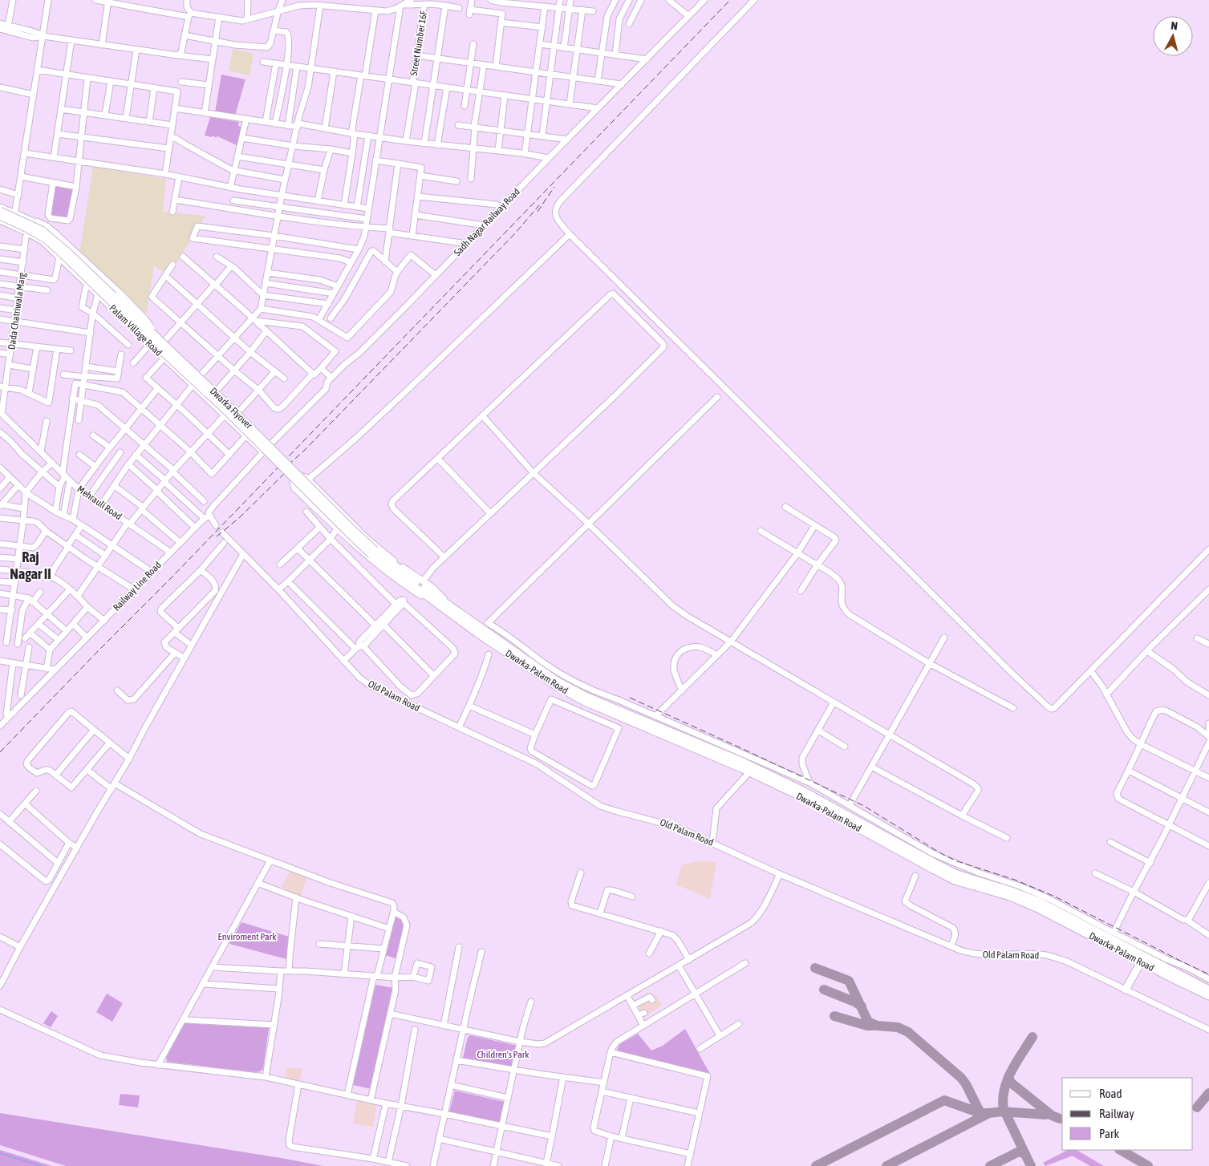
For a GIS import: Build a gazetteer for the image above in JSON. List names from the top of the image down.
{
  "streets": {
    "main road": ["Dwarka Flyover", "Dwarka-Palam Road"],
    "street": [
      "Street Number 16F",
      "Sadh Nagar Railway Road",
      "Dada Chatriwala Marg",
      "Palam Village Road",
      "Mehrauli Road",
      "Railway Line Road",
      "Old Palam Road"
    ]
  },
  "crossings": [
    ["Sadh Nagar Railway Road", "Railway Line Road"],
    ["Dada Chatriwala Marg", "Palam Village Road"],
    ["Dada Chatriwala Marg", "Mehrauli Road"],
    ["Palam Village Road", "Railway Line Road"],
    ["Dwarka Flyover", "Dwarka-Palam Road"],
    ["Mehrauli Road", "Railway Line Road"]
  ],
  "districts": ["Raj Nagar II"],
  "parks": ["Enviroment Park", "Children's Park"],
  "legend": ["Road", "Railway", "Park"],
  "north": "top"
}
